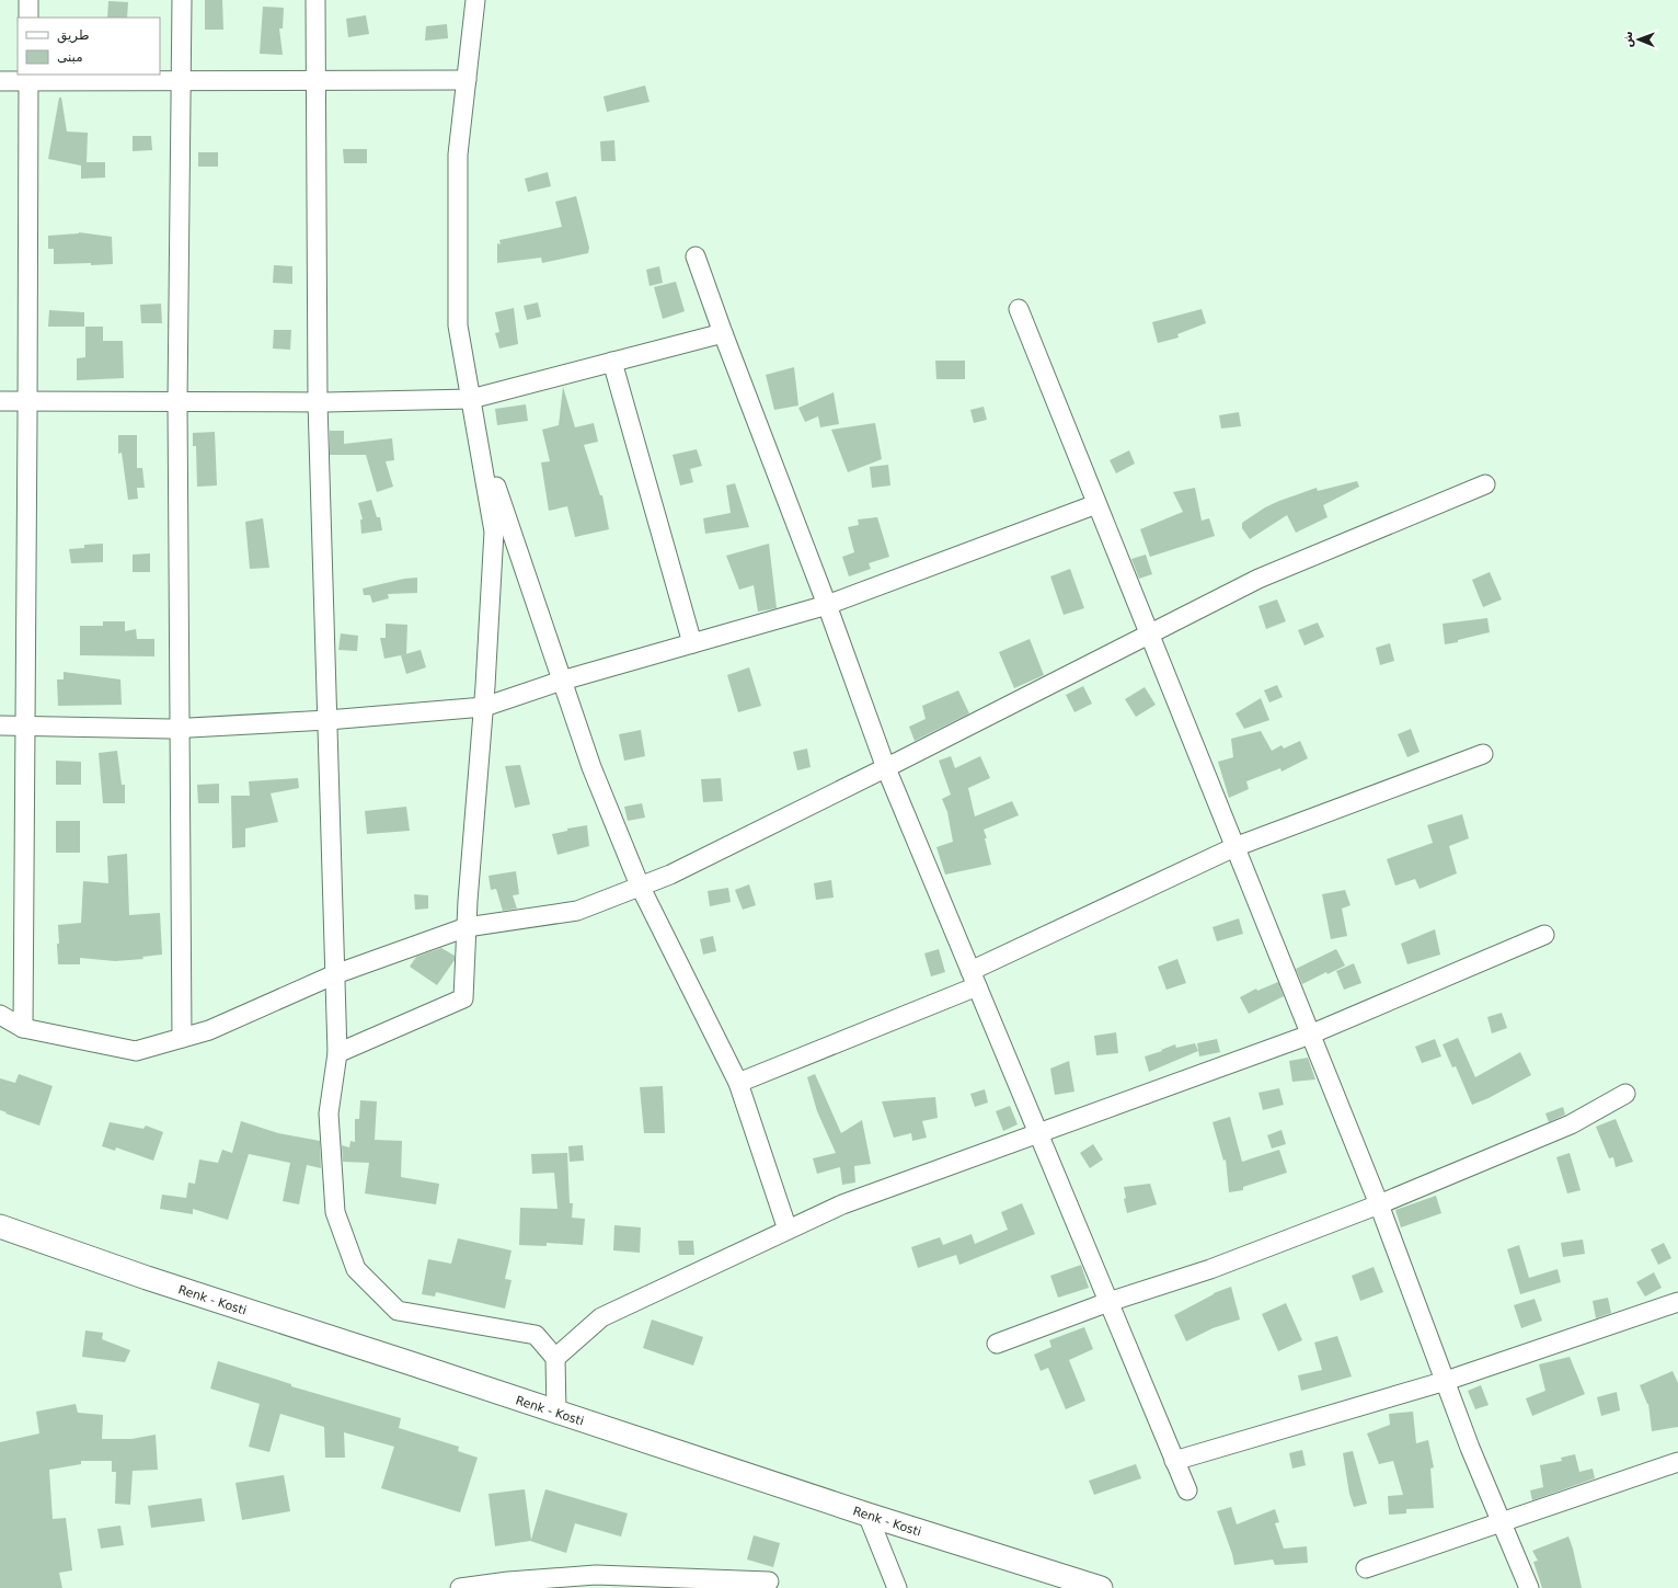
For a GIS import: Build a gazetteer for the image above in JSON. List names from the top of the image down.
{
  "streets": {
    "main road": ["Renk - Kosti"]
  },
  "legend": ["طريق", "مبنى"],
  "north": "left"
}
